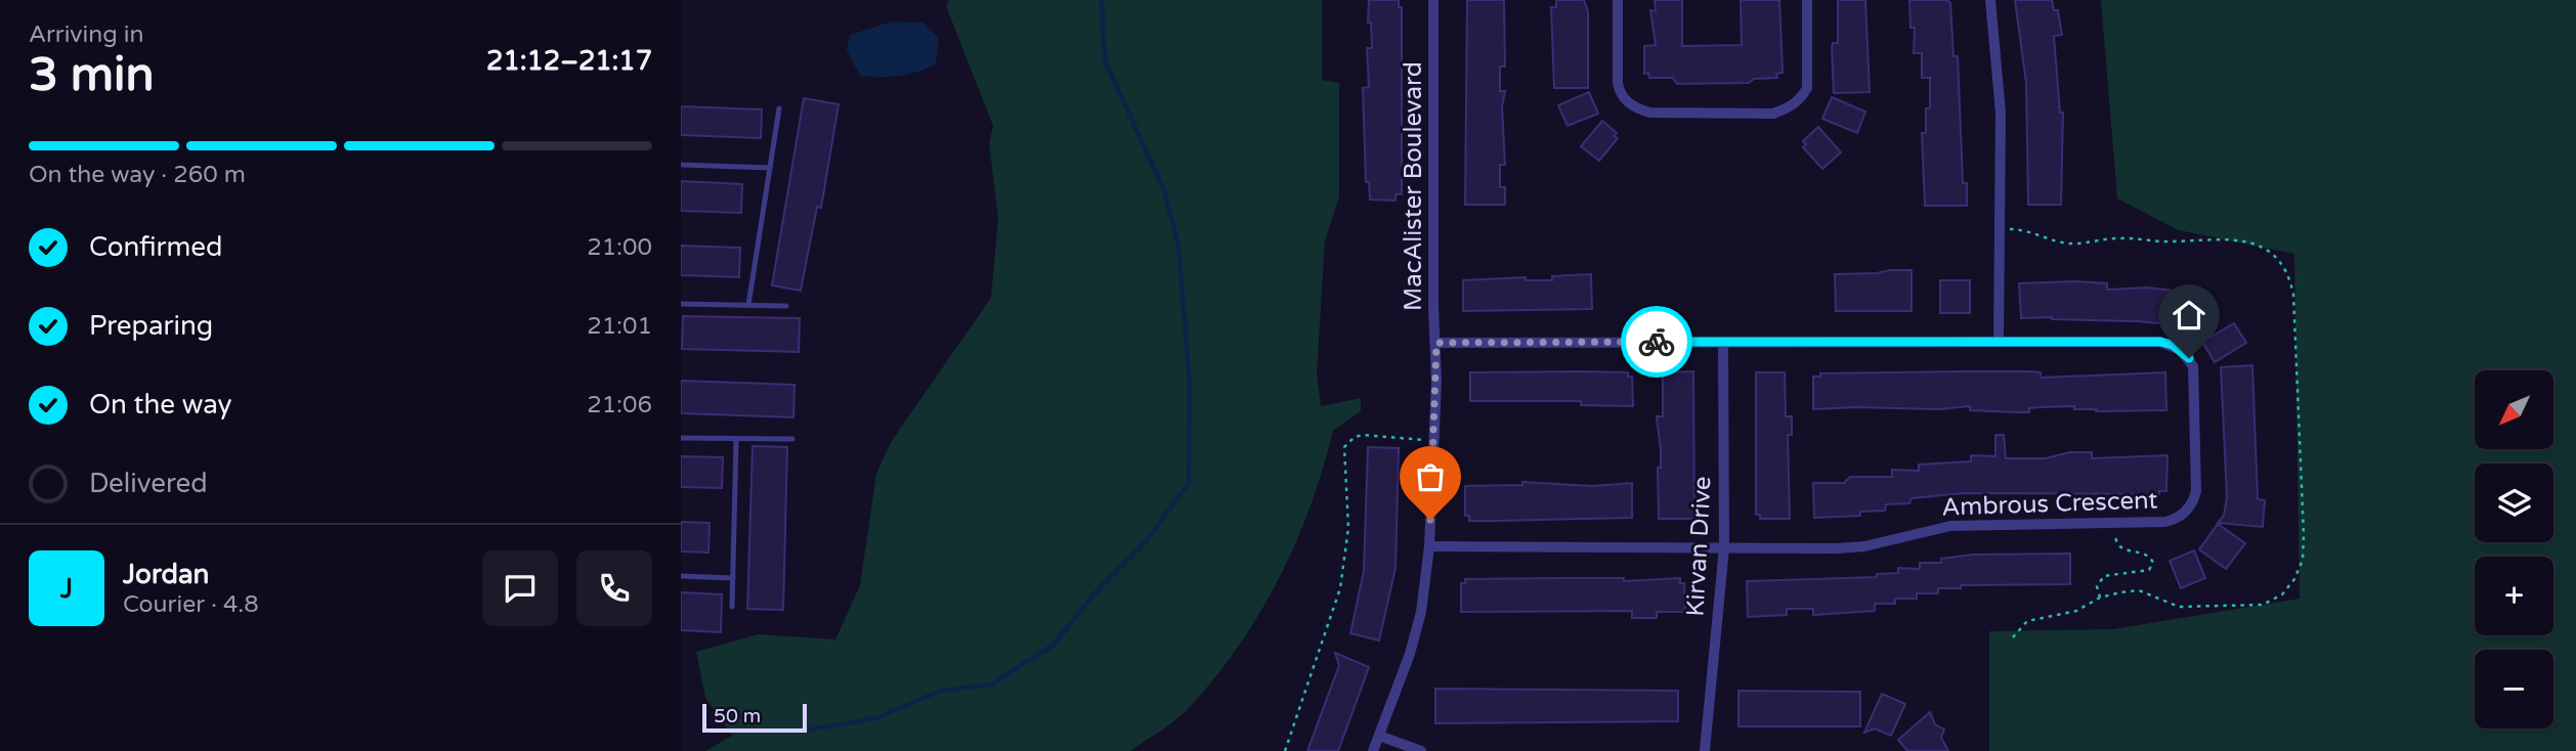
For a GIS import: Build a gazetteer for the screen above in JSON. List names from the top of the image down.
{
  "streets": {
    "street": ["MacAlister Boulevard", "Ambrous Crescent", "Kirvan Drive"]
  },
  "crossings": [
    ["MacAlister Boulevard", "Ambrous Crescent"],
    ["Ambrous Crescent", "Kirvan Drive"]
  ],
  "scale_bar": "50 m",
  "north": "bottom left",
  "page": {
    "heading": ["3 min", "Arriving in", "21:12–21:17"],
    "panel": ["Jordan", "Courier · 4.8"],
    "bar": "On the way · 260 m",
    "list": [
      ["Confirmed", "21:00"],
      ["Preparing", "21:01"],
      ["On the way", "21:06"],
      "Delivered"
    ],
    "map_buttons": ["+", "−"],
    "round": "J",
    "scale": "50 m"
  }
}
